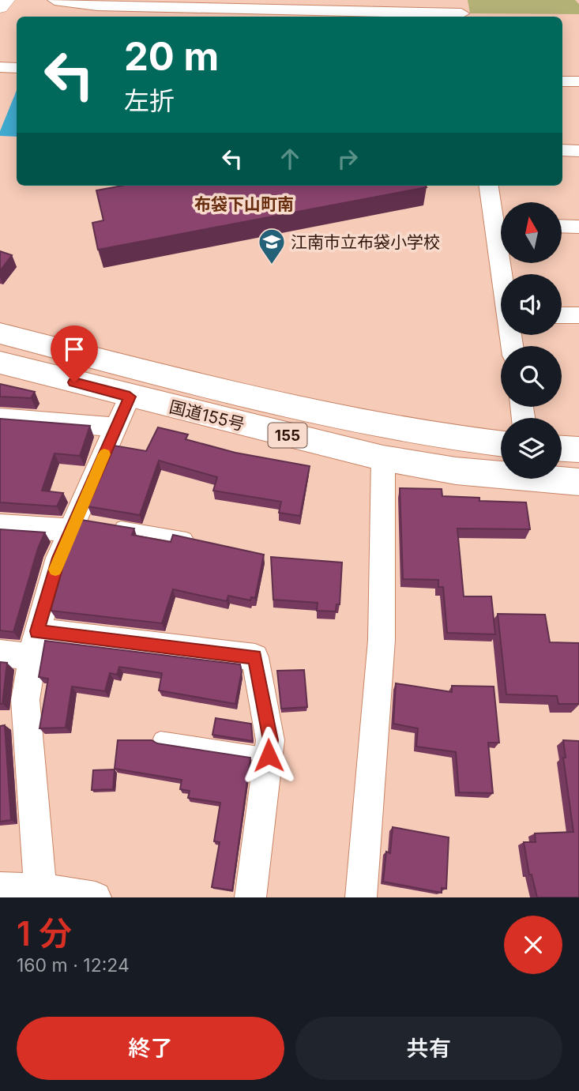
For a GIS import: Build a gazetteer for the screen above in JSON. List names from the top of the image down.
{
  "streets": {
    "highway": ["国道155号", "155"]
  },
  "districts": ["布袋下山町南"],
  "places": {
    "school or university": ["江南市立布袋小学校"]
  },
  "north": "top",
  "page": {
    "turn": ["20 m", "左折"],
    "heading": ["1 分", "160 m · 12:24"],
    "buttons": ["終了", "共有"]
  }
}
